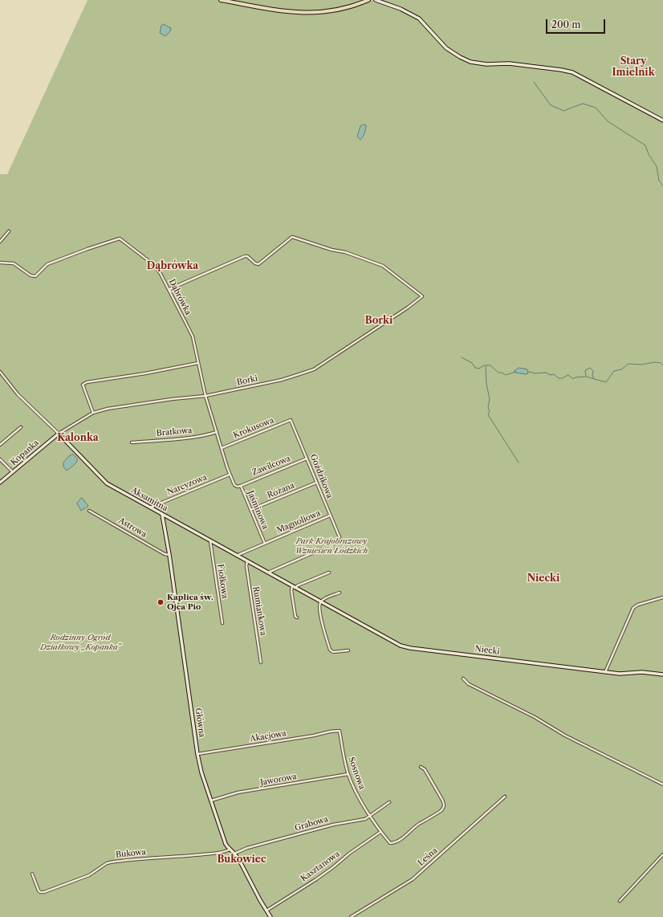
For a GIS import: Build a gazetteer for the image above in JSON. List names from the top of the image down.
{
  "streets": {
    "street": [
      "Dąbrówka",
      "Borki",
      "Krokusowa",
      "Bratkowa",
      "Kopanka",
      "Zawilcowa",
      "Goździkowa",
      "Narcyzowa",
      "Różana",
      "Aksamitna",
      "Jaśminowa",
      "Magnoliowa",
      "Astrowa",
      "Fiołkowa",
      "Rumiankowa",
      "Niecki",
      "Główna",
      "Akacjowa",
      "Sosnowa",
      "Jaworowa",
      "Grabowa",
      "Bukowa",
      "Leśna",
      "Kasztanowa"
    ]
  },
  "crossings": [
    ["Dąbrówka", "Borki"],
    ["Dąbrówka", "Bratkowa"],
    ["Dąbrówka", "Jaśminowa"],
    ["Borki", "Kopanka"],
    ["Borki", "Aksamitna"],
    ["Krokusowa", "Goździkowa"],
    ["Krokusowa", "Jaśminowa"],
    ["Bratkowa", "Jaśminowa"],
    ["Kopanka", "Aksamitna"],
    ["Zawilcowa", "Goździkowa"],
    ["Zawilcowa", "Jaśminowa"],
    ["Goździkowa", "Różana"],
    ["Goździkowa", "Magnoliowa"],
    ["Narcyzowa", "Aksamitna"],
    ["Narcyzowa", "Jaśminowa"],
    ["Różana", "Jaśminowa"],
    ["Aksamitna", "Magnoliowa"],
    ["Aksamitna", "Fiołkowa"],
    ["Aksamitna", "Rumiankowa"],
    ["Aksamitna", "Niecki"],
    ["Aksamitna", "Główna"],
    ["Jaśminowa", "Magnoliowa"],
    ["Astrowa", "Główna"],
    ["Główna", "Akacjowa"],
    ["Główna", "Jaworowa"],
    ["Główna", "Grabowa"],
    ["Główna", "Bukowa"],
    ["Główna", "Kasztanowa"],
    ["Akacjowa", "Sosnowa"],
    ["Sosnowa", "Jaworowa"],
    ["Sosnowa", "Grabowa"]
  ],
  "districts": [
    "Stary Imielnik",
    "Dąbrówka",
    "Borki",
    "Kalonka",
    "Niecki",
    "Bukowiec"
  ],
  "parks": ["Park Krajobrazowy Wzniesień Łódzkich", "Rodzinny Ogród Działkowy „Kopanka”"],
  "places": ["Kaplica św. Ojca Pio"],
  "scale_bar": "200 m"
}
